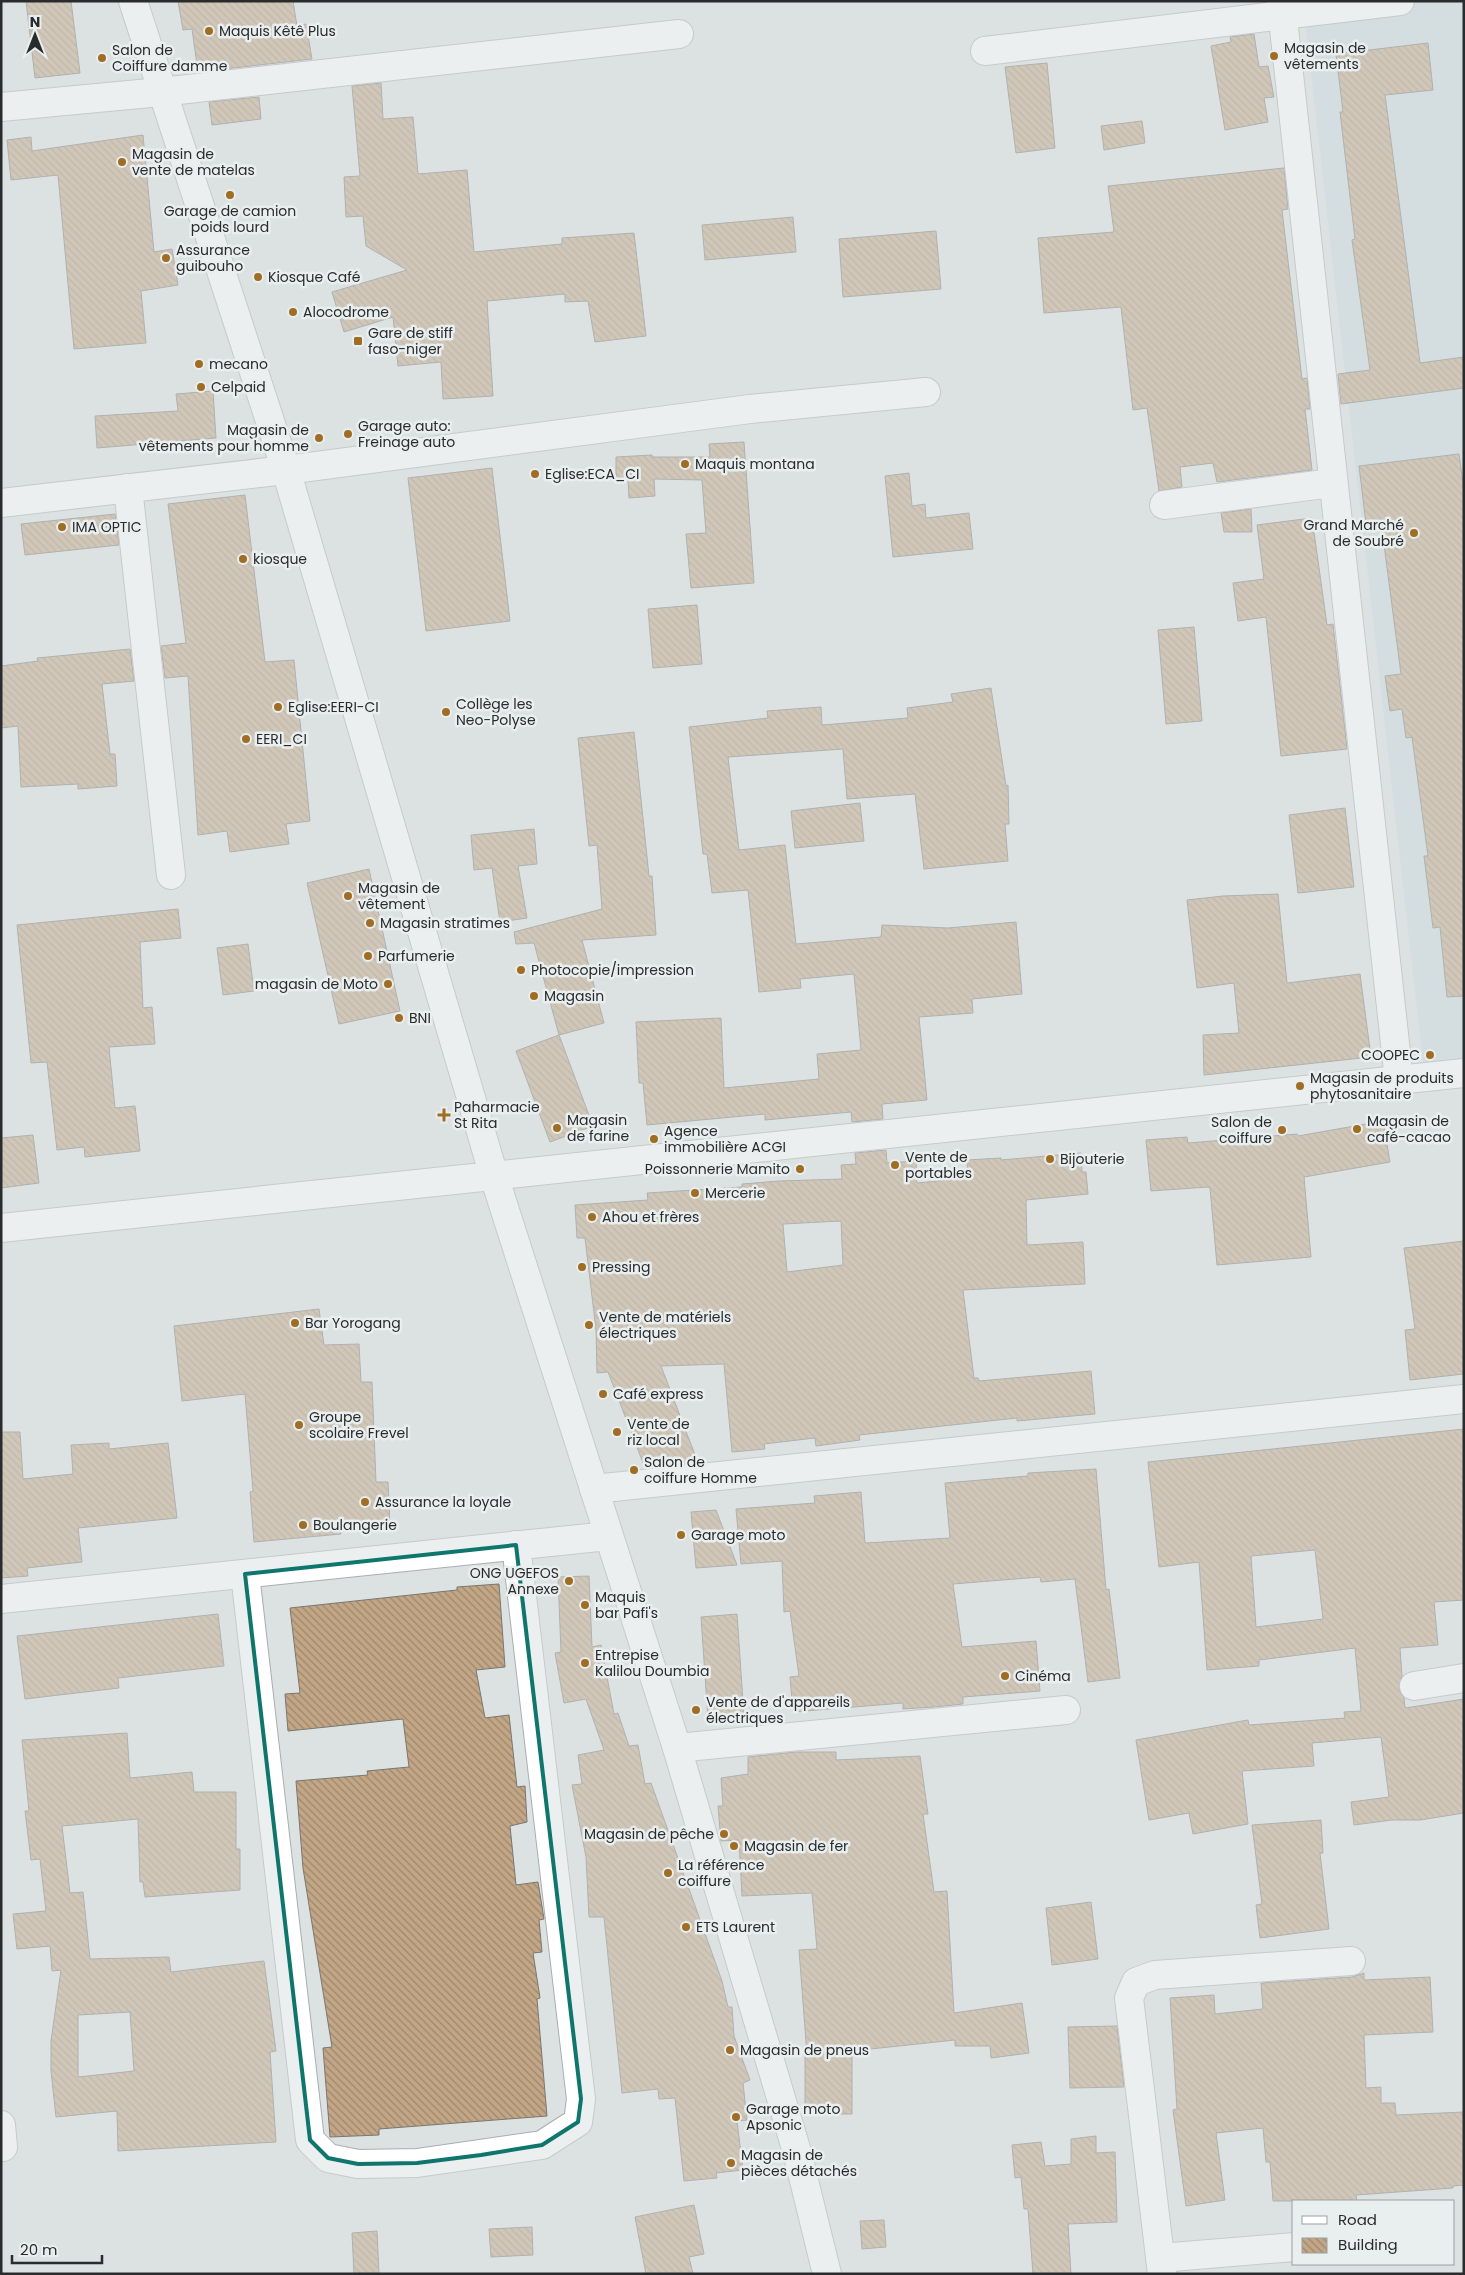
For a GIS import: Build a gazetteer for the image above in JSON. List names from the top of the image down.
{
  "places": {
    "other": [
      "Maquis Kêtê Plus",
      "Magasin de vêtements",
      "Salon de Coiffure damme",
      "Magasin de vente de matelas",
      "Garage de camion poids lourd",
      "Assurance guibouho",
      "Kiosque Café",
      "Alocodrome",
      "mecano",
      "Celpaid",
      "Garage auto: Freinage auto",
      "Magasin de vêtements pour homme",
      "Maquis montana",
      "Eglise:ECA_CI",
      "IMA OPTIC",
      "Grand Marché de Soubré",
      "kiosque",
      "Eglise:EERI-CI",
      "Collège les Neo-Polyse",
      "EERI_CI",
      "Magasin de vêtement",
      "Magasin stratimes",
      "Parfumerie",
      "Photocopie/impression",
      "magasin de Moto",
      "Magasin",
      "BNI",
      "COOPEC",
      "Magasin de produits phytosanitaire",
      "Magasin de farine",
      "Magasin de café-cacao",
      "Salon de coiffure",
      "Agence immobilière ACGI",
      "Bijouterie",
      "Vente de portables",
      "Poissonnerie Mamito",
      "Mercerie",
      "Ahou et frères",
      "Pressing",
      "Bar Yorogang",
      "Vente de matériels électriques",
      "Café express",
      "Groupe scolaire Frevel",
      "Vente de riz local",
      "Salon de coiffure Homme",
      "Assurance la loyale",
      "Boulangerie",
      "Garage moto",
      "ONG UGEFOS Annexe",
      "Maquis bar Pafi's",
      "Entrepise Kalilou Doumbia",
      "Cinéma",
      "Vente de d'appareils électriques",
      "Magasin de pêche",
      "Magasin de fer",
      "La référence coiffure",
      "ETS Laurent",
      "Magasin de pneus",
      "Garage moto Apsonic",
      "Magasin de pièces détachés"
    ],
    "transit": ["Gare de stiff faso-niger"],
    "health": ["Paharmacie St Rita"]
  },
  "legend": ["Road", "Building"],
  "scale_bar": "20 m",
  "north": "top"
}
